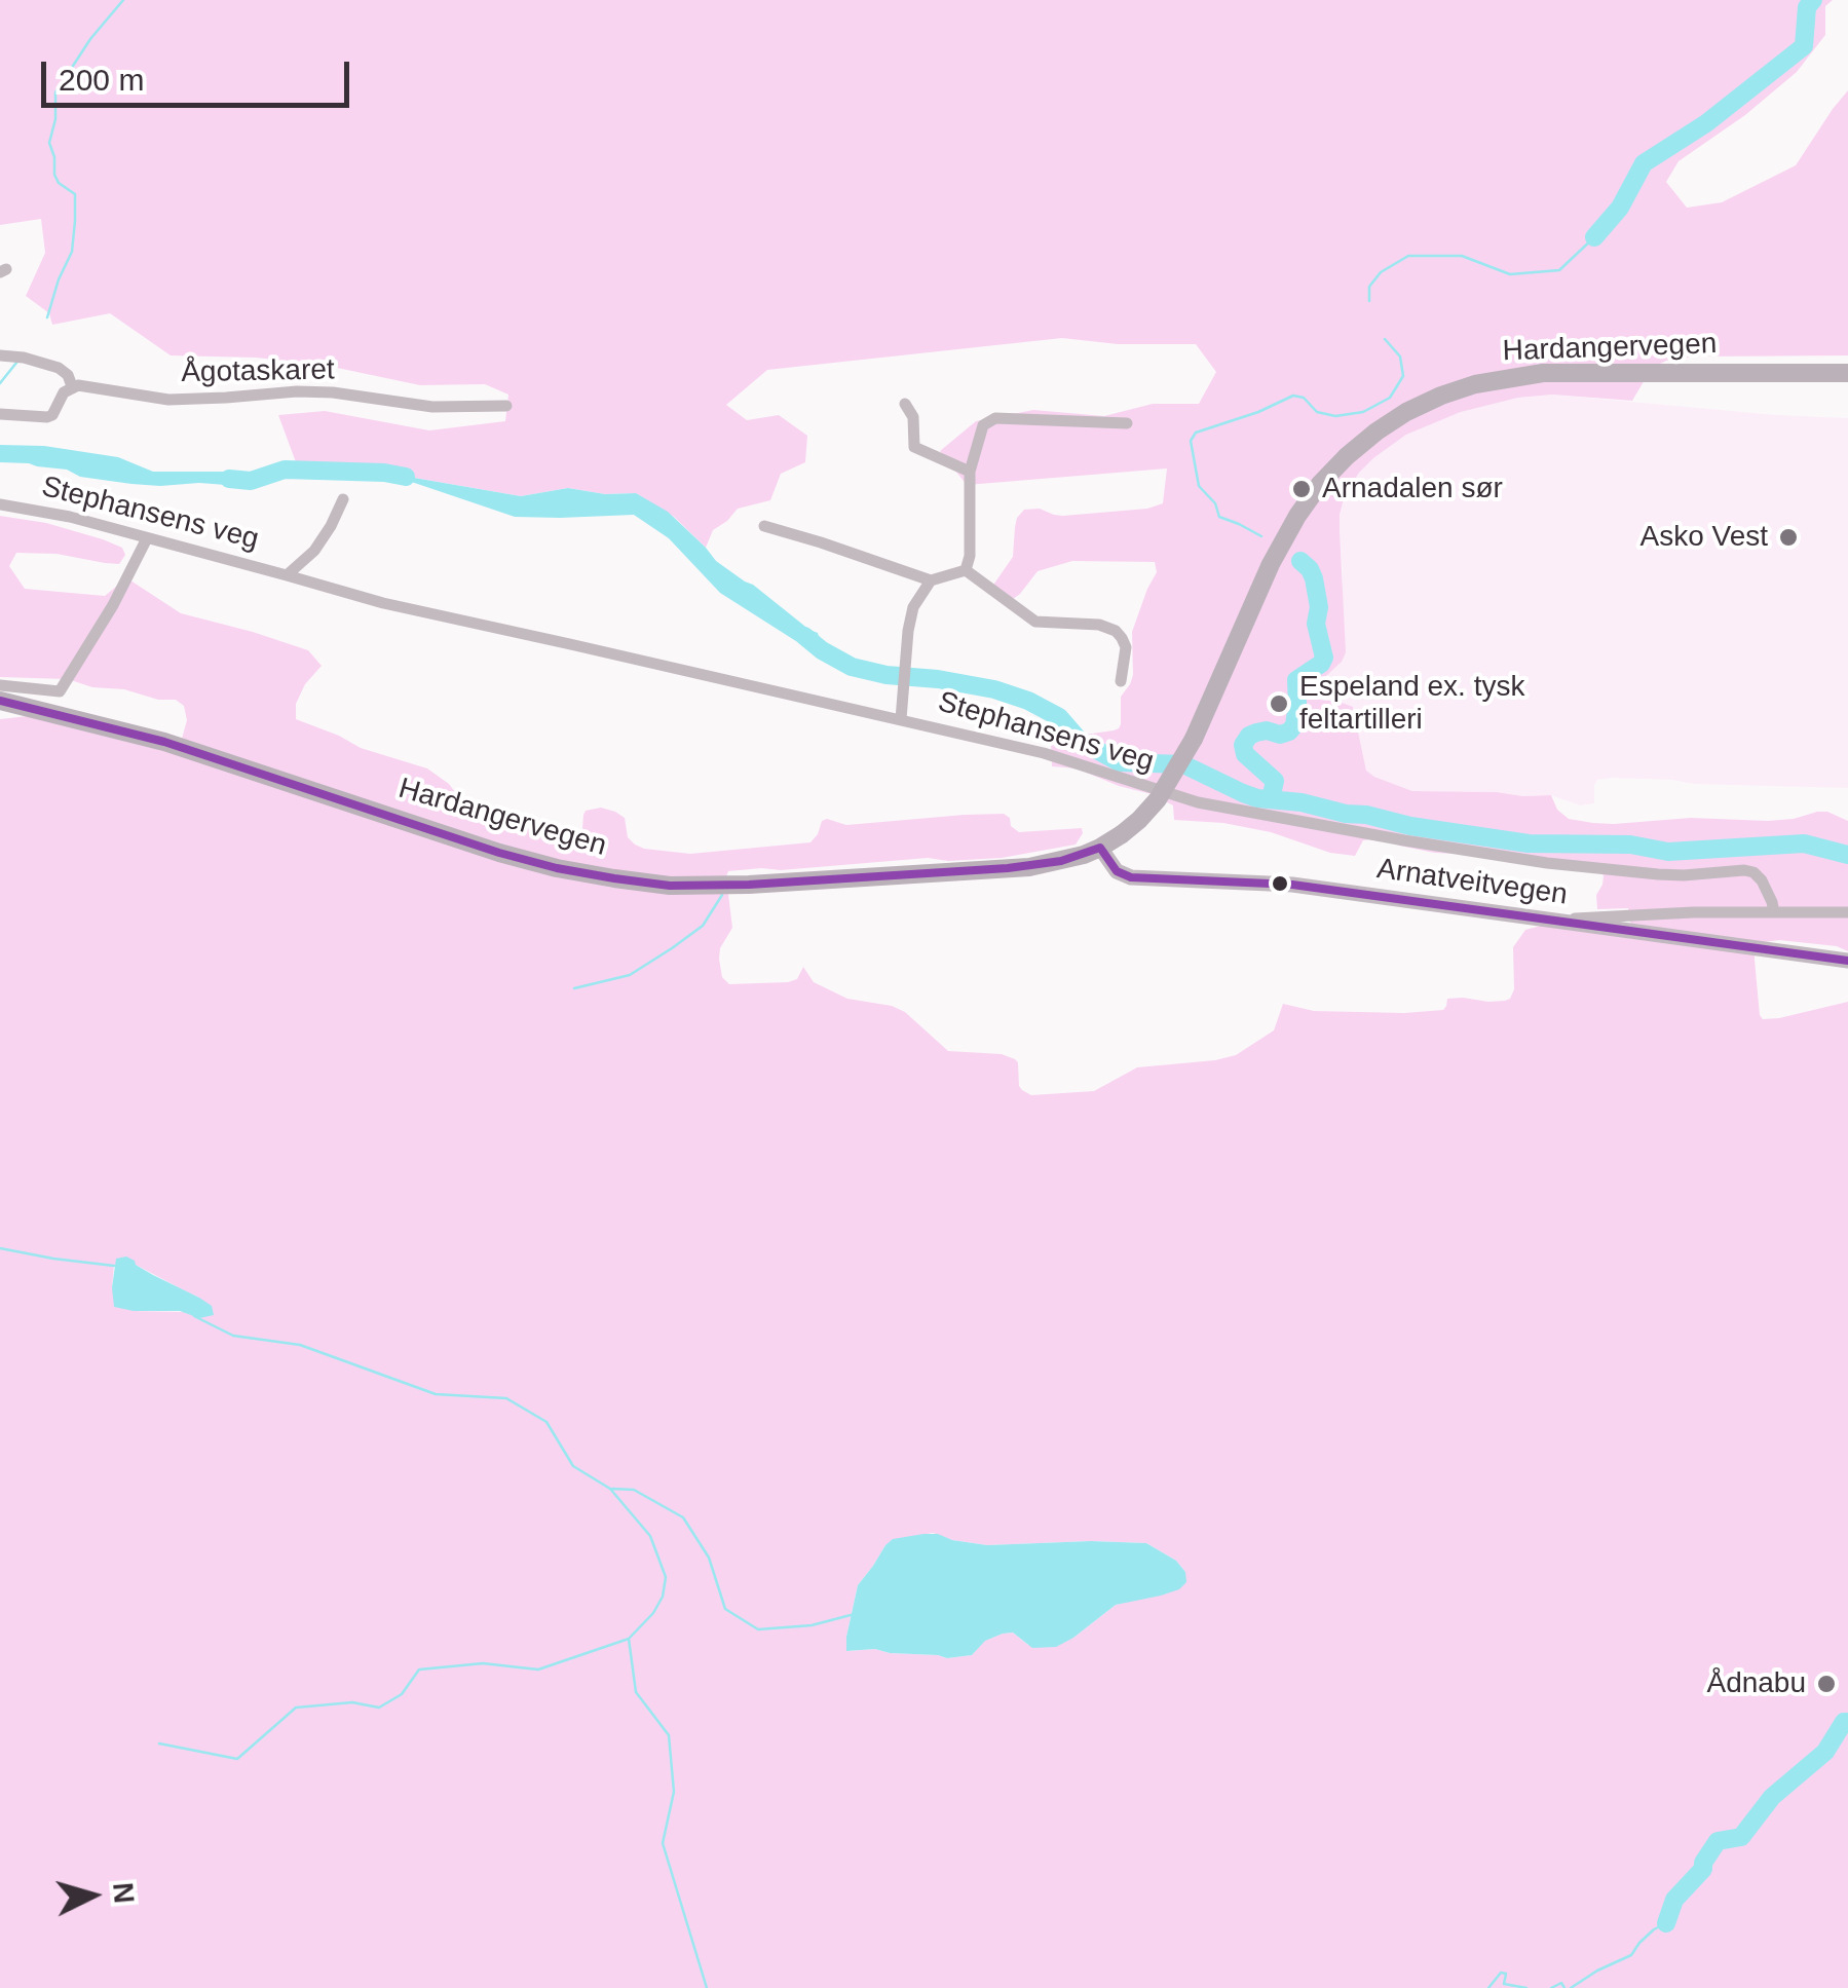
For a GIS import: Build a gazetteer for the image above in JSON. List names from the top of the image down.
{
  "streets": {
    "main road": ["Hardangervegen", "Arnatveitvegen"],
    "street": ["Ågotaskaret", "Stephansens veg"]
  },
  "crossings": [
    ["Hardangervegen", "Arnatveitvegen"]
  ],
  "places": [
    "Arnadalen sør",
    "Asko Vest",
    "Espeland ex. tysk feltartilleri",
    "Ådnabu"
  ],
  "scale_bar": "200 m",
  "north": "right"
}
